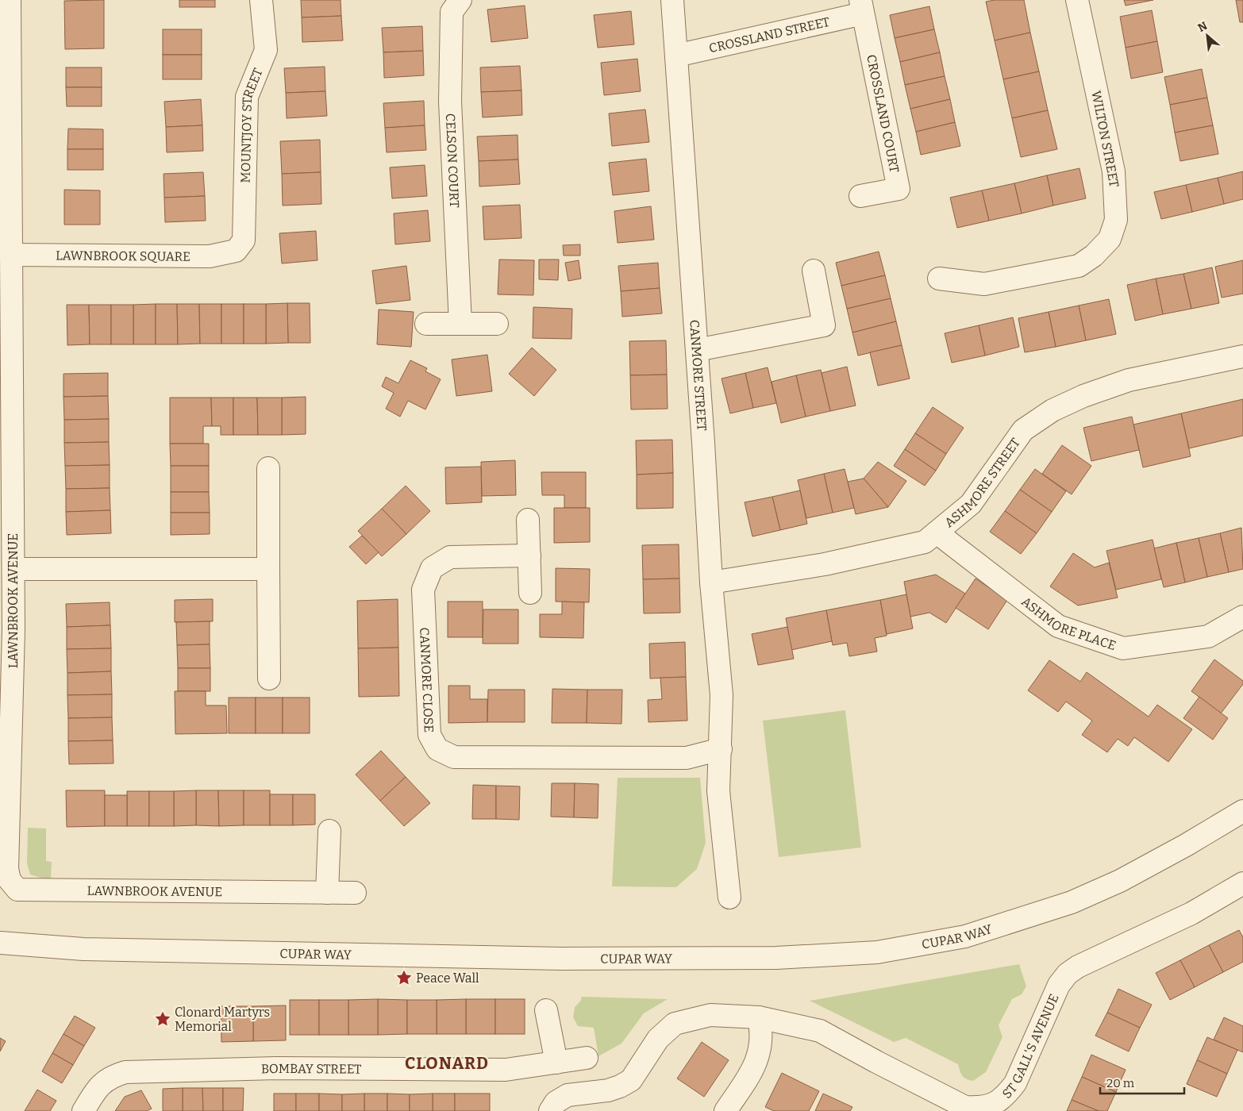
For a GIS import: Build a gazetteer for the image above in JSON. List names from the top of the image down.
{
  "streets": {
    "street": [
      "CROSSLAND STREET",
      "CROSSLAND COURT",
      "MOUNTJOY STREET",
      "WILTON STREET",
      "CELSON COURT",
      "LAWNBROOK SQUARE",
      "CANMORE STREET",
      "ASHMORE STREET",
      "LAWNBROOK AVENUE",
      "ASHMORE PLACE",
      "CANMORE CLOSE",
      "CUPAR WAY",
      "ST GALL'S AVENUE",
      "BOMBAY STREET"
    ]
  },
  "crossings": [
    ["CROSSLAND STREET", "CROSSLAND COURT"],
    ["CROSSLAND STREET", "CANMORE STREET"],
    ["MOUNTJOY STREET", "LAWNBROOK SQUARE"],
    ["LAWNBROOK SQUARE", "LAWNBROOK AVENUE"],
    ["CANMORE STREET", "ASHMORE STREET"],
    ["CANMORE STREET", "CANMORE CLOSE"],
    ["ASHMORE STREET", "ASHMORE PLACE"]
  ],
  "districts": ["CLONARD"],
  "places": {
    "place": ["Peace Wall", "Clonard Martyrs Memorial"]
  },
  "scale_bar": "20 m",
  "north": "top left"
}
